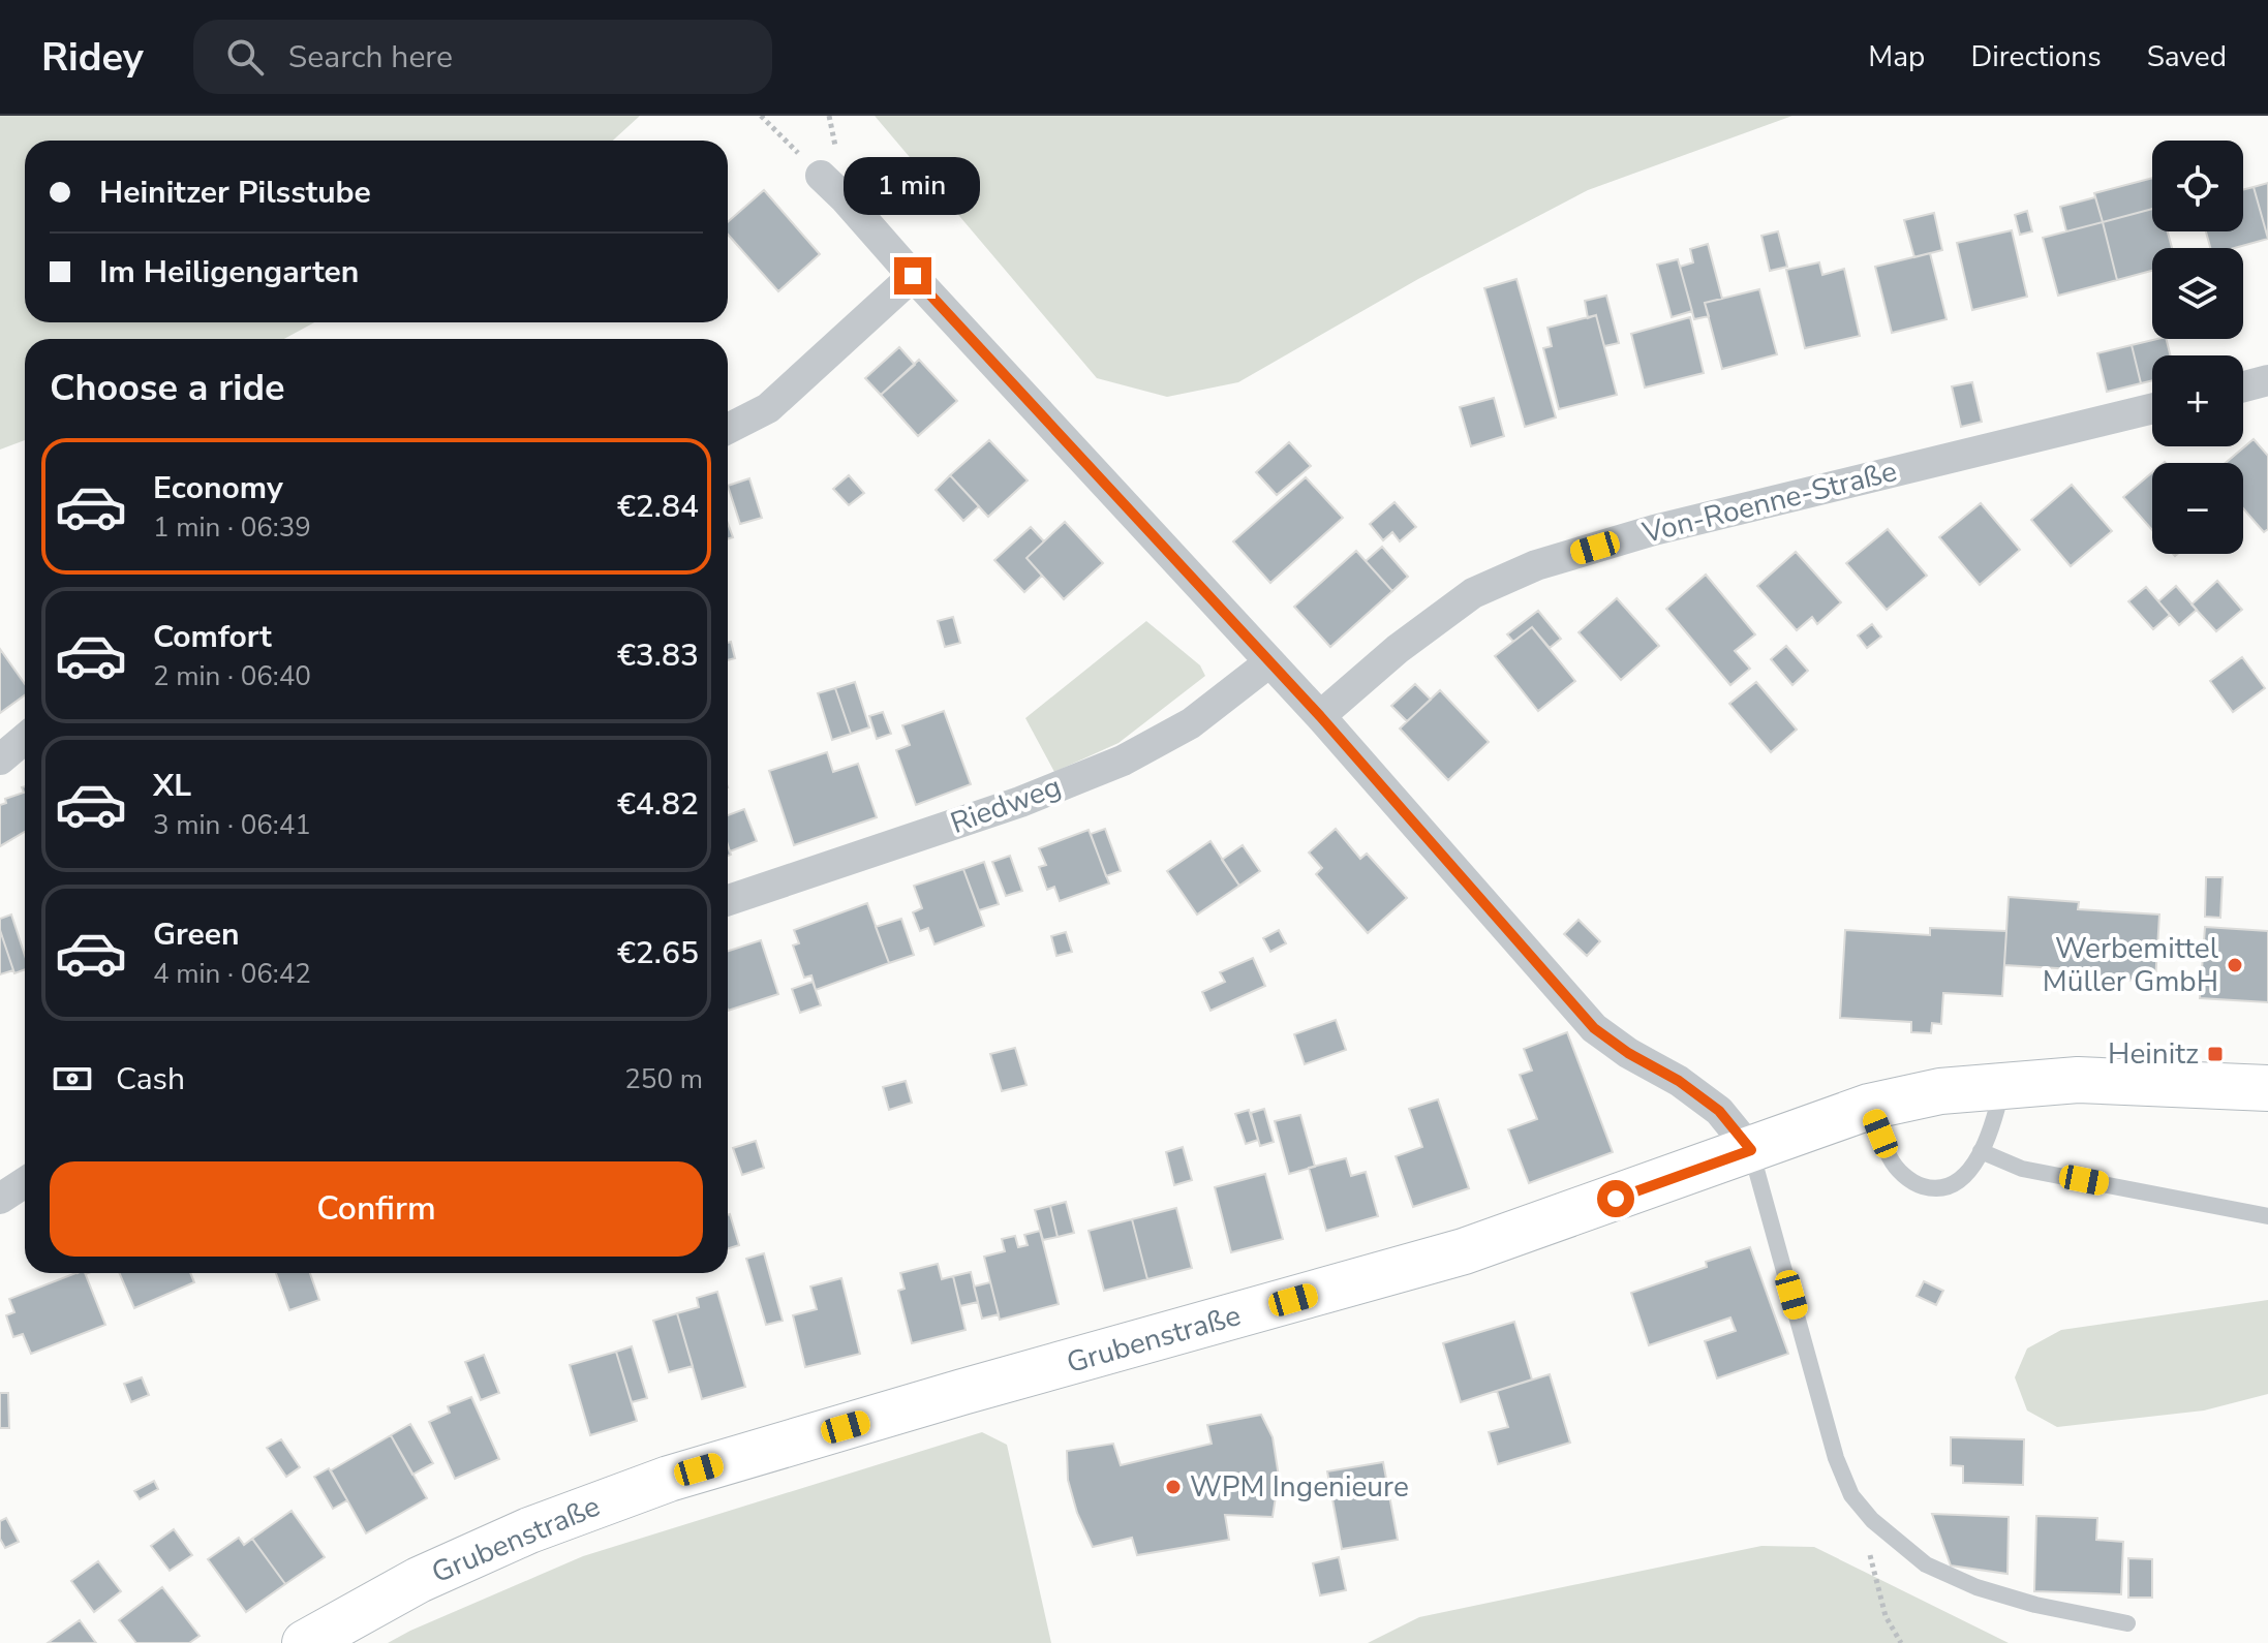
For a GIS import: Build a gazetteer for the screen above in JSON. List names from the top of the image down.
{
  "streets": {
    "street": ["Von-Roenne-Straße", "Riedweg", "Grubenstraße"]
  },
  "places": {
    "other": ["Werbemittel Müller GmbH", "WPM Ingenieure"],
    "transit": ["Heinitz"]
  },
  "page": {
    "header": "Ridey",
    "search": "Search here",
    "nav": ["Map", "Directions", "Saved"],
    "map_buttons": ["+", "−"],
    "banner": ["Heinitzer Pilsstube", "Im Heiligengarten"],
    "bubble": "1 min",
    "heading": "Choose a ride",
    "list": [
      {
        "name": "Economy",
        "note": "1 min · 06:39",
        "value": "€2.84"
      },
      {
        "name": "Comfort",
        "note": "2 min · 06:40",
        "value": "€3.83"
      },
      {
        "name": "XL",
        "note": "3 min · 06:41",
        "value": "€4.82"
      },
      {
        "name": "Green",
        "note": "4 min · 06:42",
        "value": "€2.65"
      }
    ],
    "pay": ["Cash", "250 m"],
    "buttons": "Confirm"
  }
}
